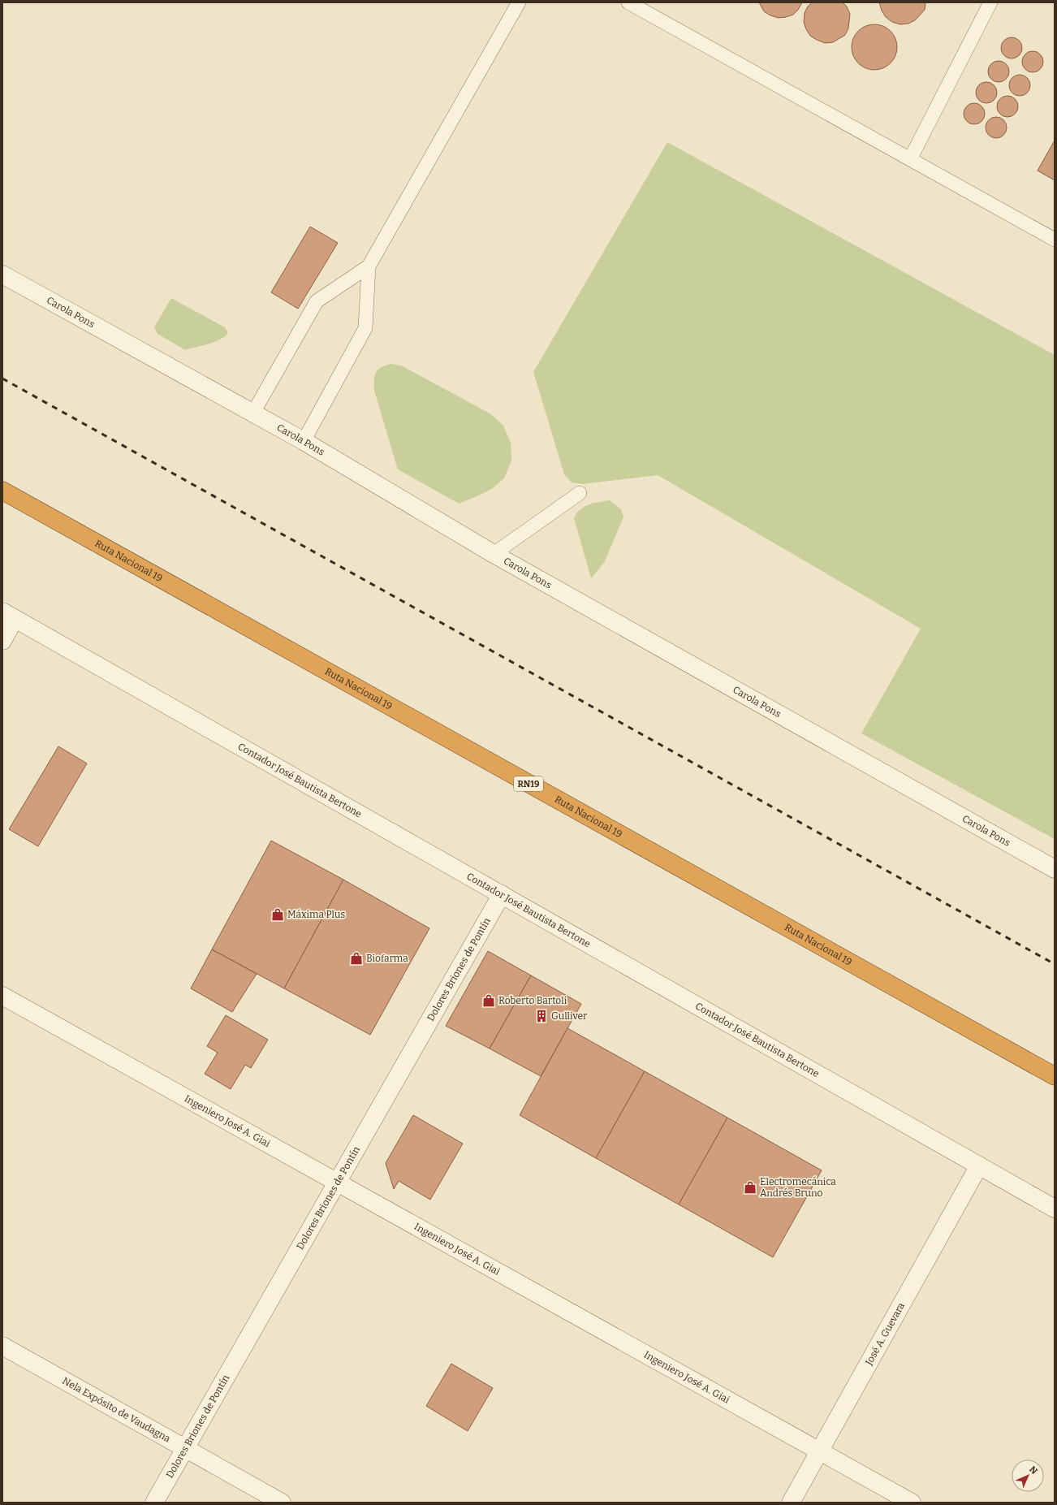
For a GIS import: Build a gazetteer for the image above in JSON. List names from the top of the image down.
{
  "streets": {
    "highway": ["Ruta Nacional 19", "RN19"],
    "street": [
      "Carola Pons",
      "Contador José Bautista Bertone",
      "Dolores Briones de Pontín",
      "Ingeniero José A. Giai",
      "José A. Guevara",
      "Nela Expósito de Vaudagna"
    ]
  },
  "crossings": [
    ["Contador José Bautista Bertone", "Dolores Briones de Pontín"],
    ["Contador José Bautista Bertone", "José A. Guevara"],
    ["Dolores Briones de Pontín", "Ingeniero José A. Giai"],
    ["Dolores Briones de Pontín", "Nela Expósito de Vaudagna"],
    ["Ingeniero José A. Giai", "José A. Guevara"]
  ],
  "places": {
    "shop": [
      "Máxima Plus",
      "Biofarma",
      "Roberto Bartoli",
      "Electromecánica Andrés Bruno"
    ],
    "building": ["Gulliver"]
  },
  "north": "top right"
}
